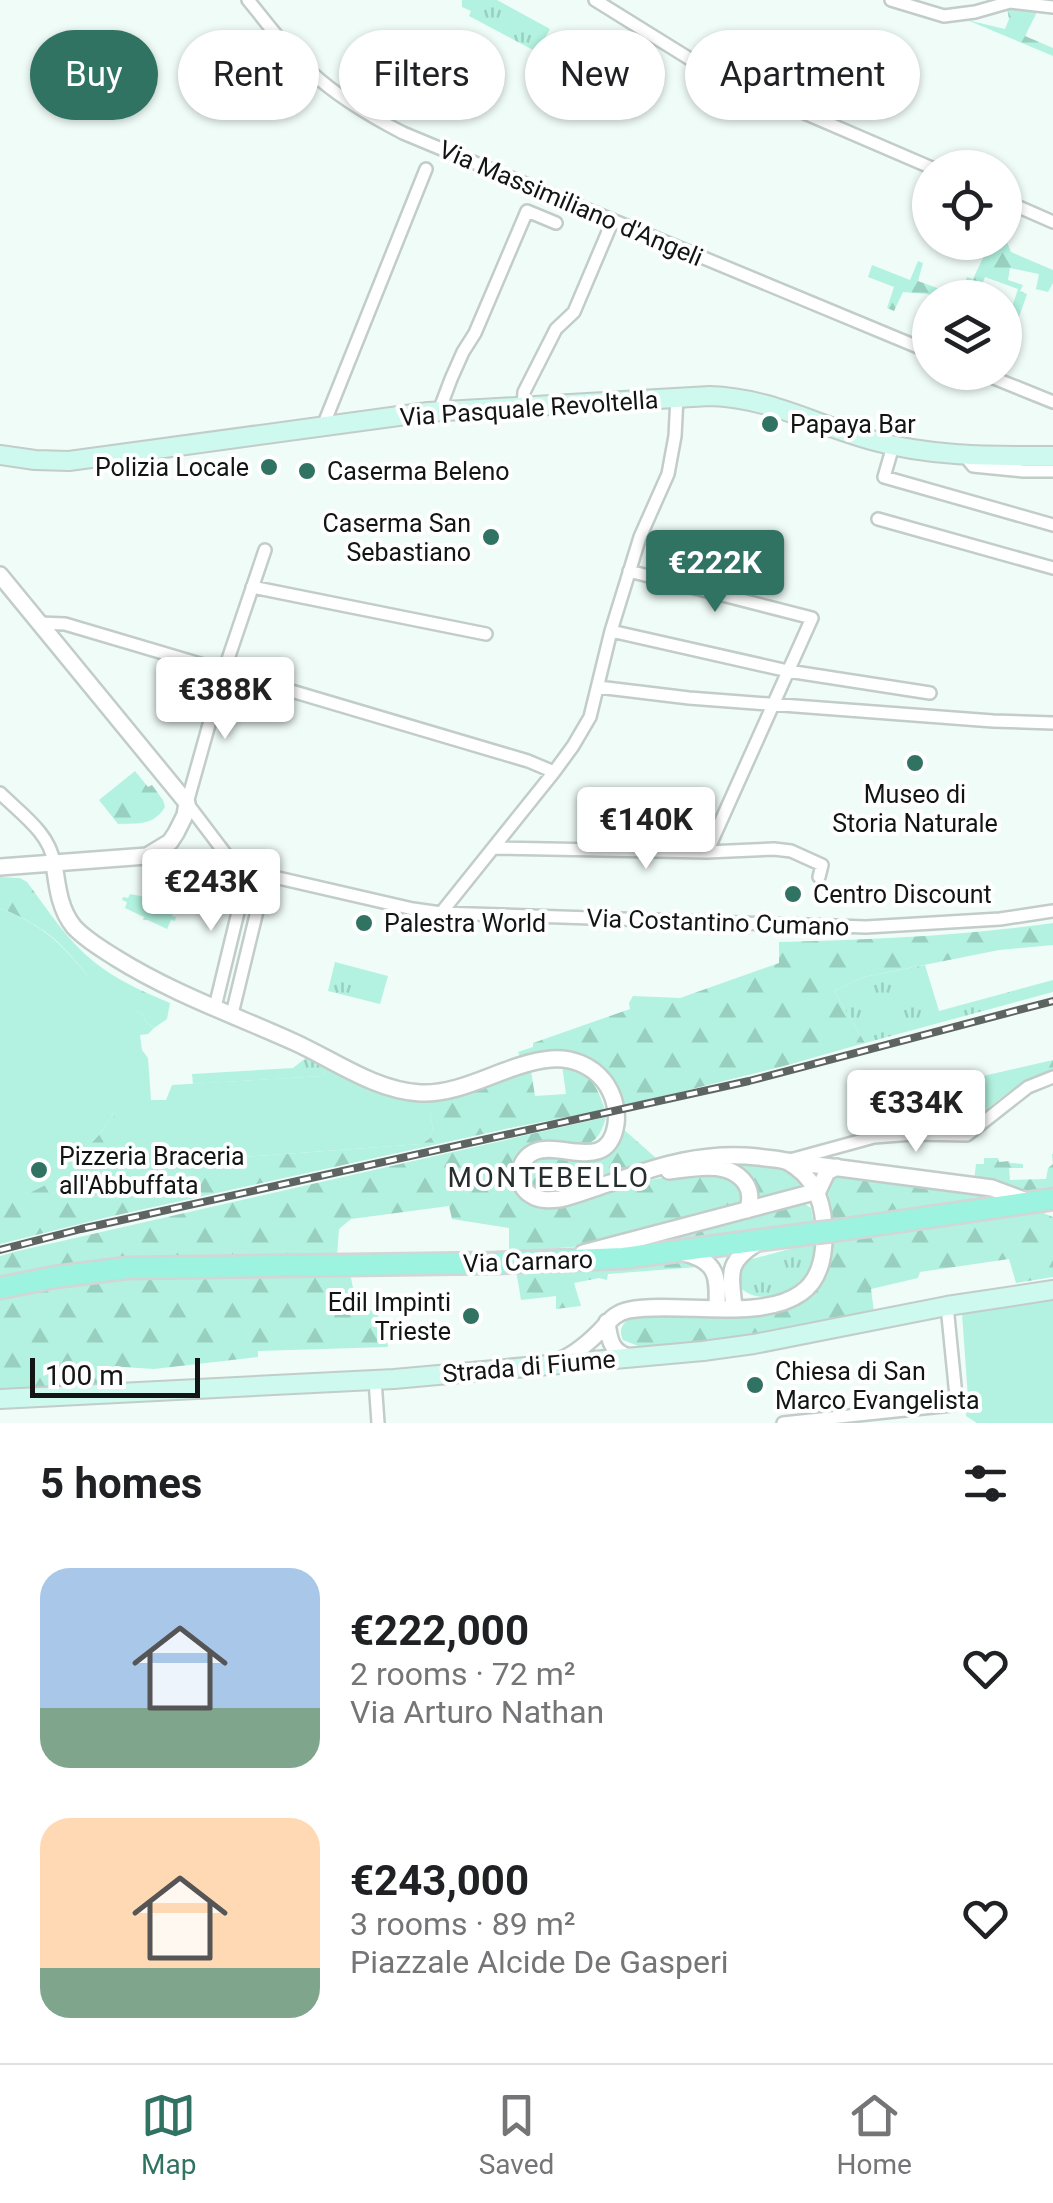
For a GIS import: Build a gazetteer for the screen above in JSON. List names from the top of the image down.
{
  "streets": {
    "main road": ["Via Pasquale Revoltella", "Via Carnaro", "Strada di Fiume"],
    "street": ["Via Massimiliano d'Angeli", "Via Costantino Cumano"]
  },
  "districts": ["MONTEBELLO"],
  "places": [
    "Papaya Bar",
    "Polizia Locale",
    "Caserma Beleno",
    "Caserma San Sebastiano",
    "Museo di Storia Naturale",
    "Centro Discount",
    "Palestra World",
    "Pizzeria Braceria all'Abbuffata",
    "Edil Impinti Trieste",
    "Chiesa di San Marco Evangelista"
  ],
  "scale_bar": "100 m",
  "page": {
    "chip": [
      "Buy",
      "Rent",
      "Filters",
      "New",
      "Apartment"
    ],
    "price": [
      "€222K",
      "€388K",
      "€140K",
      "€243K",
      "€334K"
    ],
    "scale": "100 m",
    "heading": "5 homes",
    "list": [
      {
        "name": "€222,000",
        "note": "2 rooms · 72 m² · Via Arturo Nathan"
      },
      {
        "name": "€243,000",
        "note": "3 rooms · 89 m² · Piazzale Alcide De Gasperi"
      }
    ],
    "tabs": ["Map", "Saved", "Home"]
  }
}
